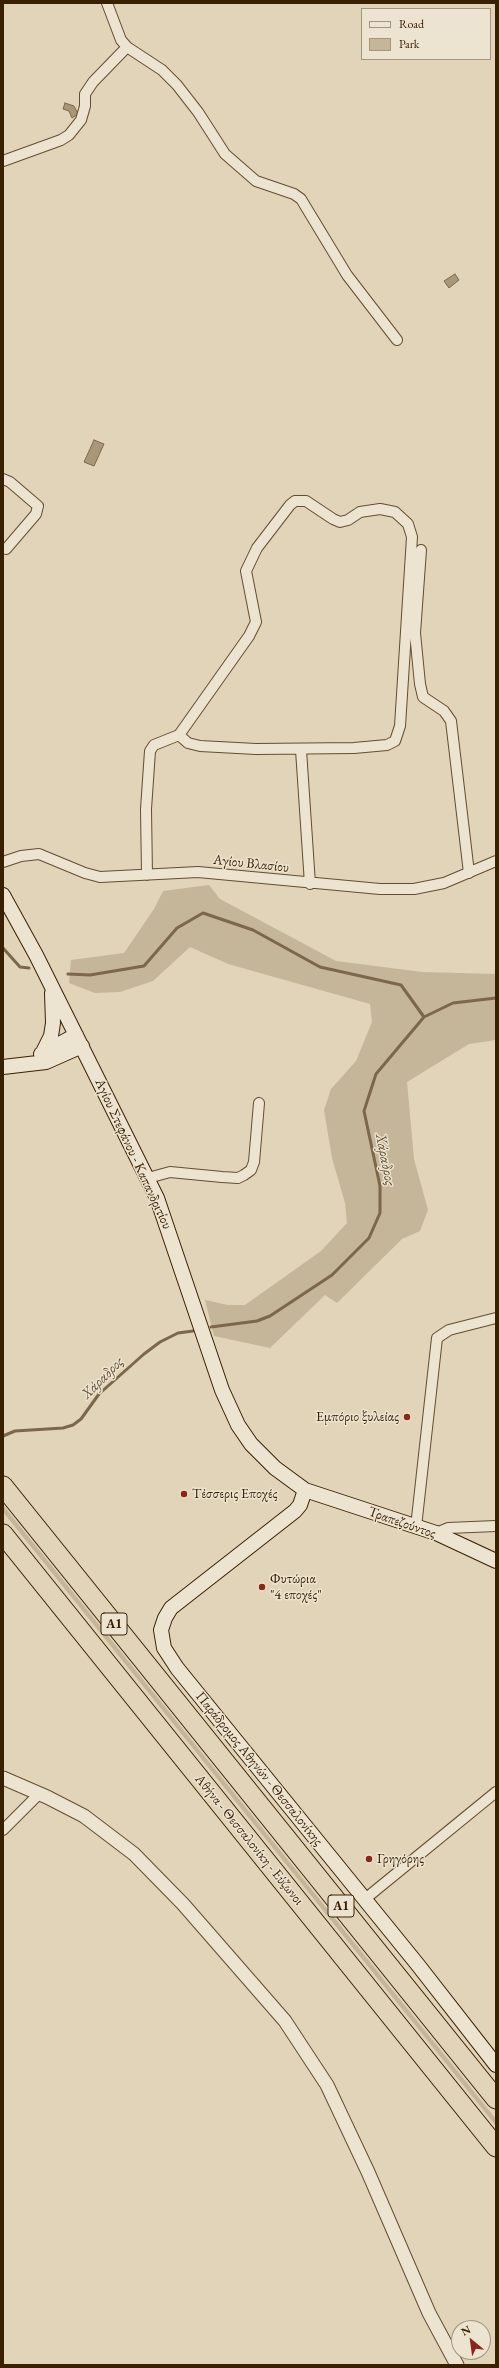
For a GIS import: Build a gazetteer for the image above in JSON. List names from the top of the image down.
{
  "streets": {
    "highway": ["Α1", "Αθήνα - Θεσσαλονίκη - Εύζωνοι"],
    "main road": ["Αγίου Στεφάνου - Καπανδριτίου", "Τραπεζούντος", "Παράδρομος Αθηνών - Θεσσαλονίκης"],
    "street": ["Αγίου Βλασίου"]
  },
  "crossings": [
    ["Αγίου Στεφάνου - Καπανδριτίου", "Τραπεζούντος"],
    ["Αγίου Στεφάνου - Καπανδριτίου", "Παράδρομος Αθηνών - Θεσσαλονίκης"],
    ["Τραπεζούντος", "Παράδρομος Αθηνών - Θεσσαλονίκης"]
  ],
  "water": ["Χάραδρος"],
  "places": [
    "Εμπόριο ξυλείας",
    "Τέσσερις Εποχές",
    "Φυτώρια \"4 εποχές\"",
    "Γρηγόρης"
  ],
  "legend": ["Road", "Park"],
  "north": "top left"
}
